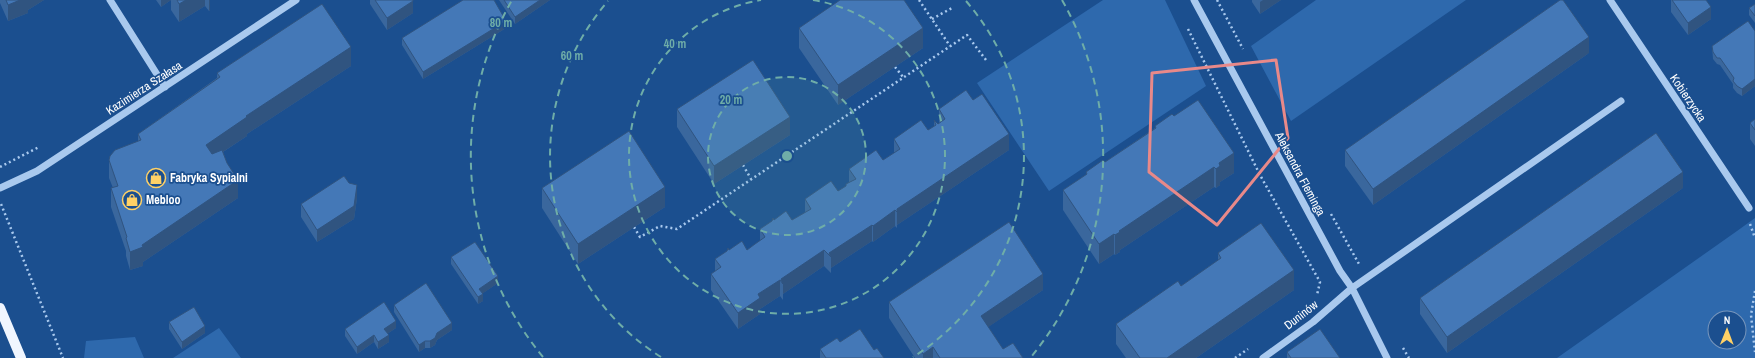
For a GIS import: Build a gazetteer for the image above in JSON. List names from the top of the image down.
{
  "streets": {
    "street": [
      "Kazimierza Szałasa",
      "Kobierzycka",
      "Aleksandra Fleminga",
      "Duninów"
    ]
  },
  "crossings": [
    ["Aleksandra Fleminga", "Duninów"]
  ],
  "places": {
    "shop": ["Fabryka Sypialni", "Mebloo"]
  },
  "north": "top",
  "rings": [
    "80 m",
    "40 m",
    "60 m",
    "20 m"
  ]
}
